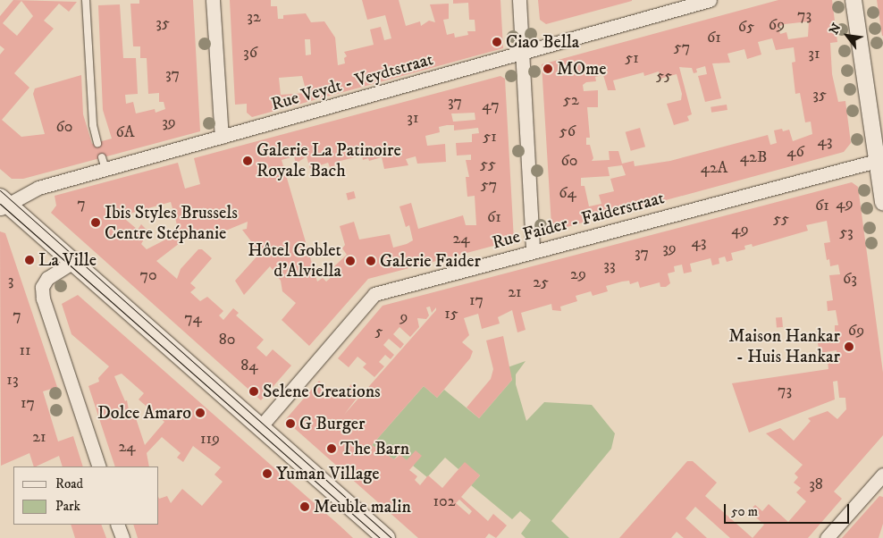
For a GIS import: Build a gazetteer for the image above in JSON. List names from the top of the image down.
{
  "streets": {
    "street": ["Rue Veydt - Veydtstraat", "Rue Faider - Faiderstraat"]
  },
  "places": [
    "Ciao Bella",
    "MOme",
    "Galerie La Patinoire Royale Bach",
    "Ibis Styles Brussels Centre Stéphanie",
    "La Ville",
    "Hôtel Goblet d'Alviella",
    "Galerie Faider",
    "Maison Hankar - Huis Hankar",
    "Selene Creations",
    "Dolce Amaro",
    "G Burger",
    "The Barn",
    "Yuman Village",
    "Meuble malin"
  ],
  "house_numbers": [
    "73",
    "32",
    "35",
    "69",
    "65",
    "61",
    "57",
    "36",
    "31",
    "51",
    "37",
    "55",
    "35",
    "52",
    "37",
    "47",
    "31",
    "39",
    "60",
    "56",
    "6A",
    "51",
    "43",
    "46",
    "42B",
    "60",
    "55",
    "42A",
    "57",
    "64",
    "7",
    "49",
    "61",
    "61",
    "55",
    "49",
    "53",
    "24",
    "43",
    "39",
    "37",
    "33",
    "29",
    "70",
    "63",
    "3",
    "25",
    "21",
    "17",
    "15",
    "7",
    "9",
    "74",
    "69",
    "5",
    "80",
    "11",
    "84",
    "13",
    "73",
    "17",
    "21",
    "119",
    "24",
    "38",
    "102"
  ],
  "legend": ["Road", "Park"],
  "scale_bar": "50 m",
  "north": "top left"
}
